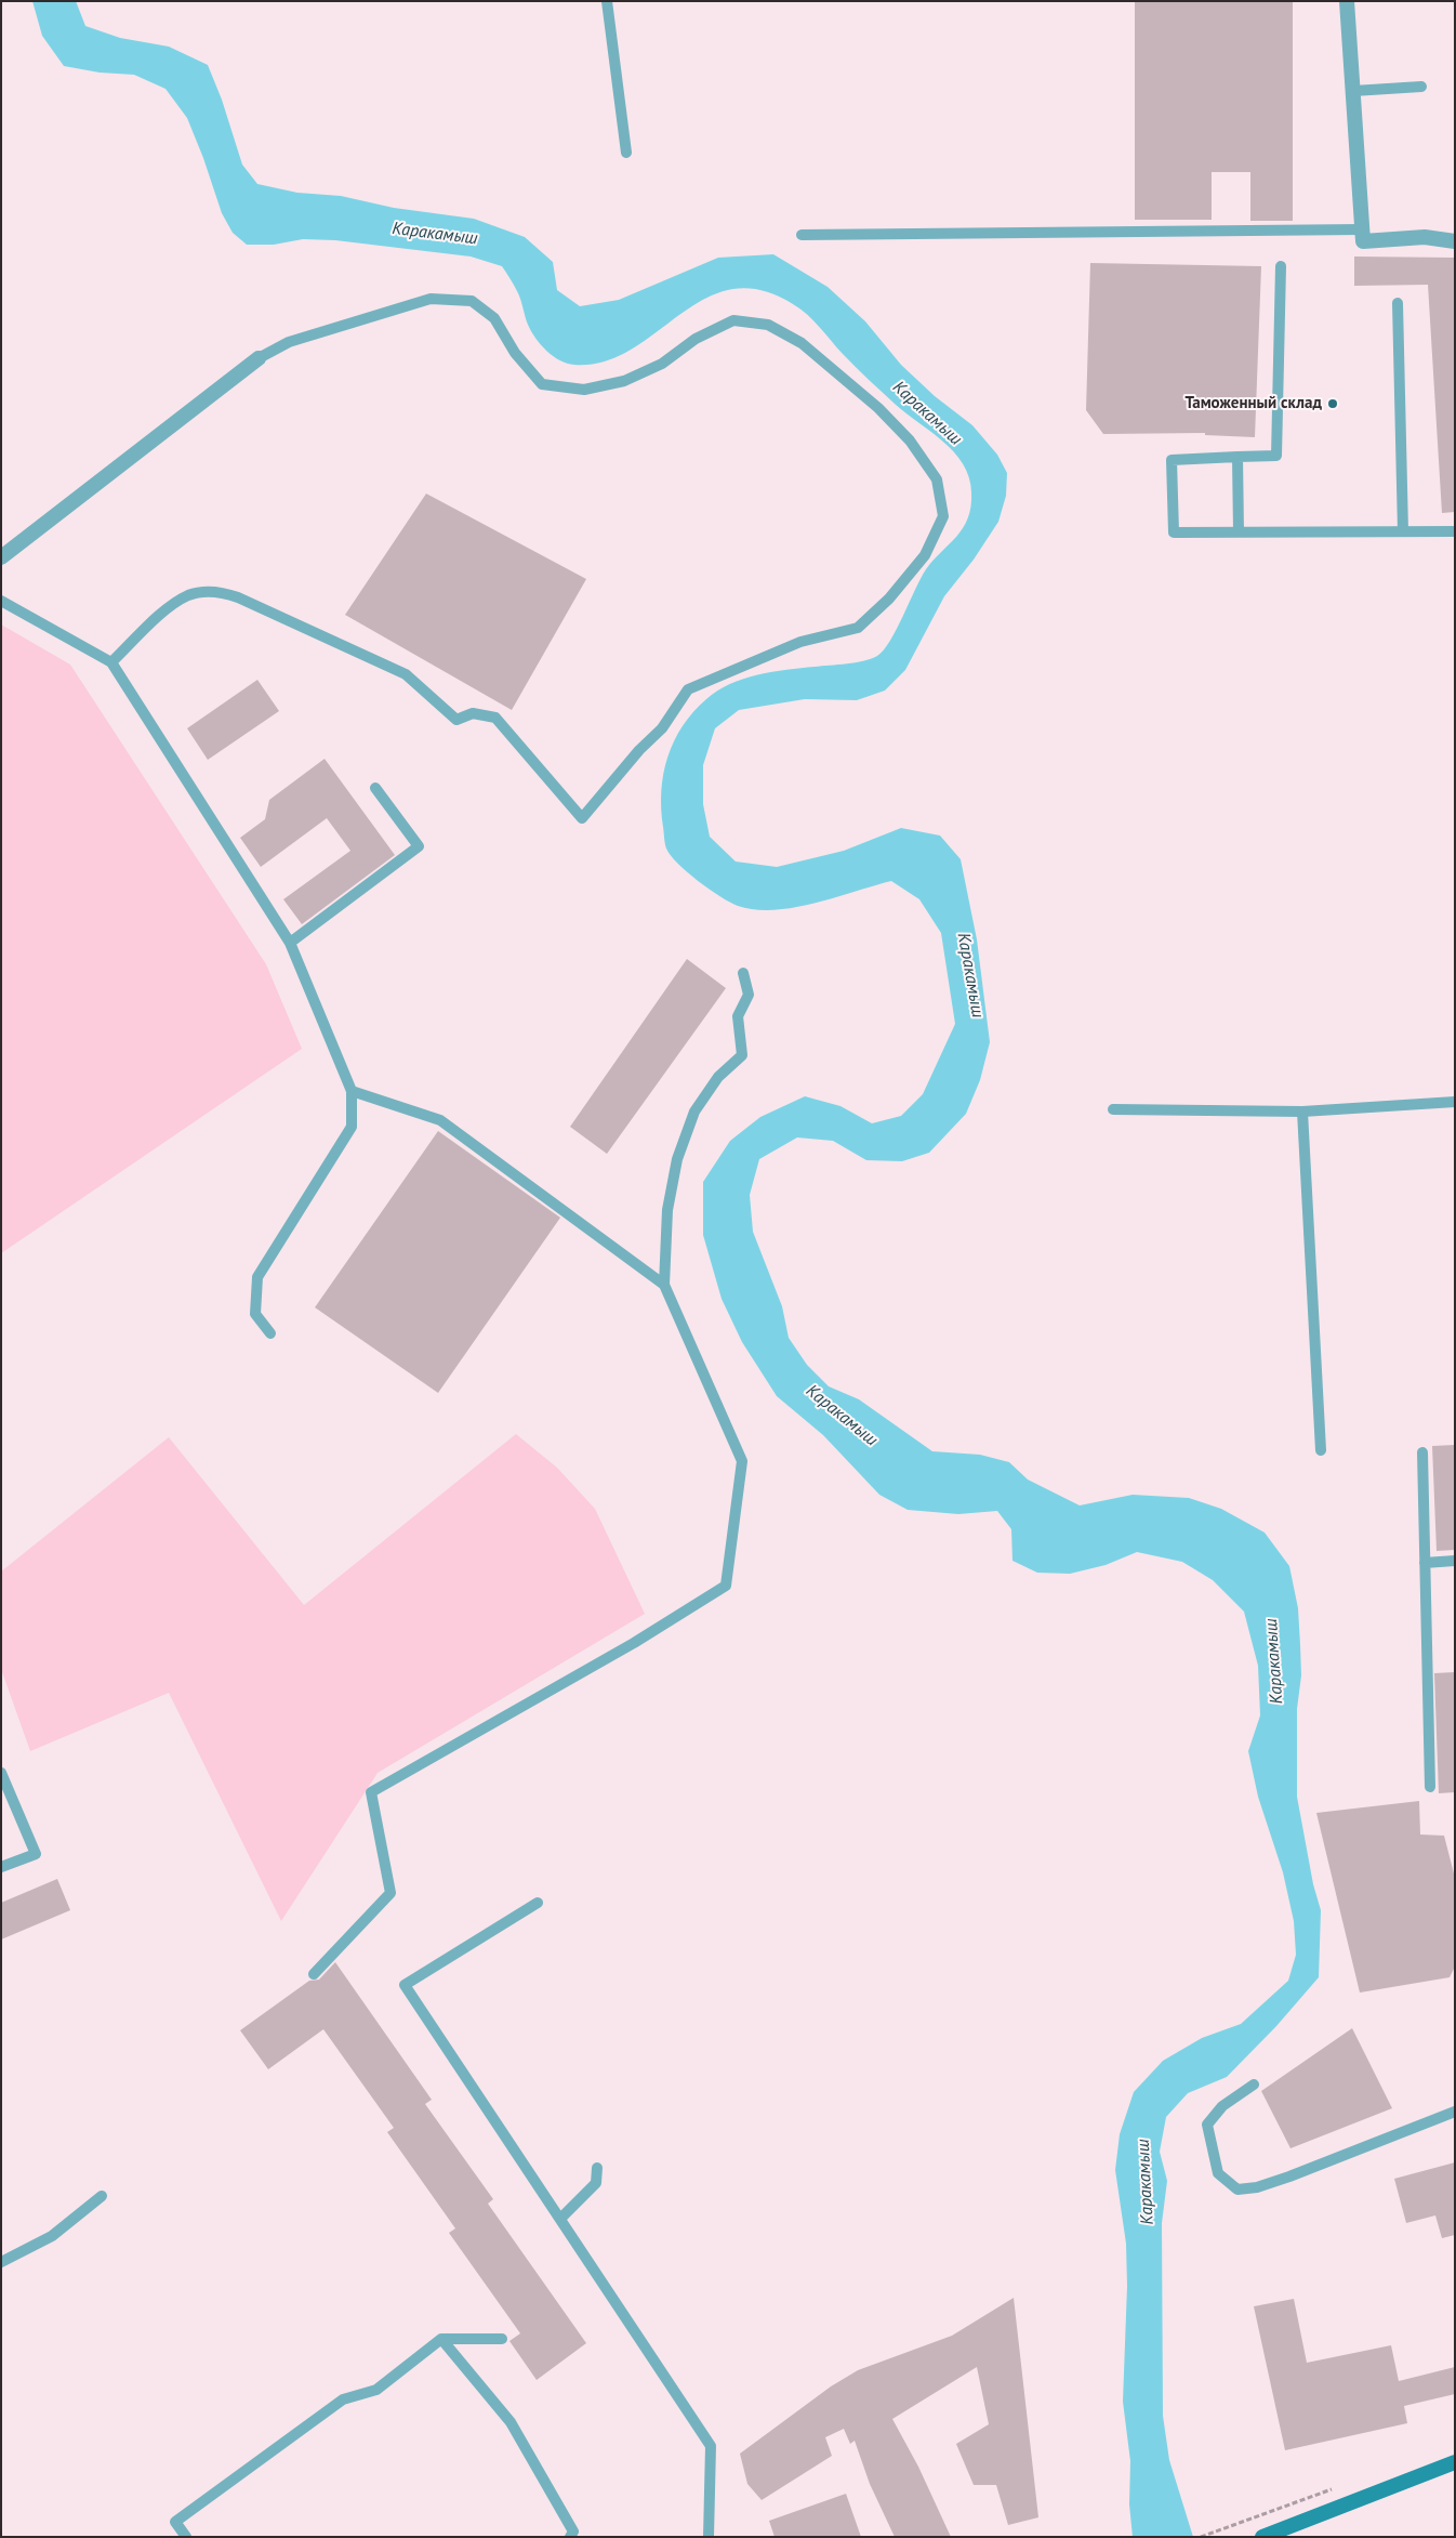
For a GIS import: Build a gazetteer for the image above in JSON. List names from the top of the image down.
{
  "water": ["Каракамыш"],
  "places": ["Таможенный склад"]
}
